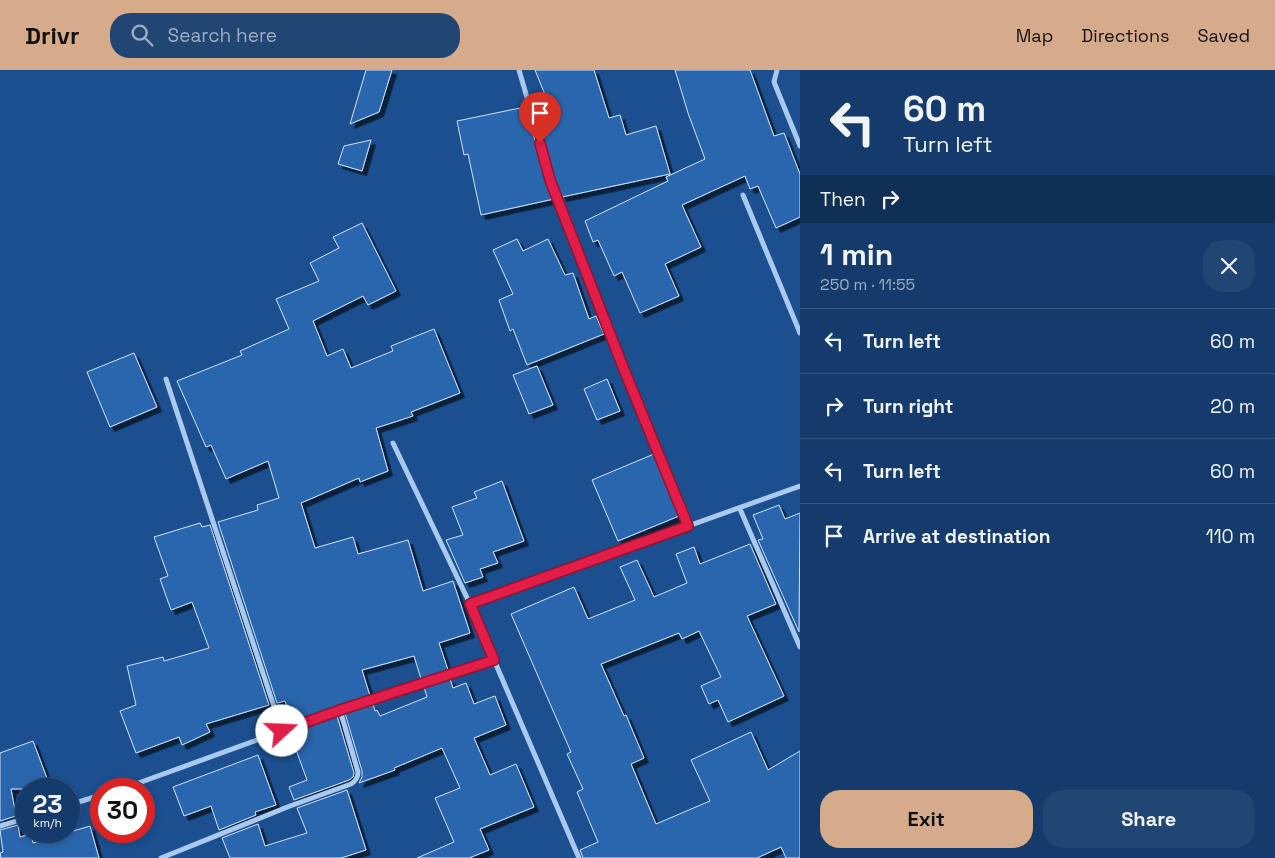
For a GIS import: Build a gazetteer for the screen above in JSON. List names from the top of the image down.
{
  "page": {
    "header": "Drivr",
    "search": "Search here",
    "nav": ["Map", "Directions", "Saved"],
    "turn": ["60 m", "Turn left"],
    "then": "Then",
    "heading": ["1 min", "250 m · 11:55"],
    "list": [
      {
        "name": "Turn left",
        "value": "60 m"
      },
      {
        "name": "Turn right",
        "value": "20 m"
      },
      {
        "name": "Turn left",
        "value": "60 m"
      },
      {
        "name": "Arrive at destination",
        "value": "110 m"
      }
    ],
    "speed": "23 km/h",
    "limit": "30",
    "buttons": ["Exit", "Share"]
  }
}
